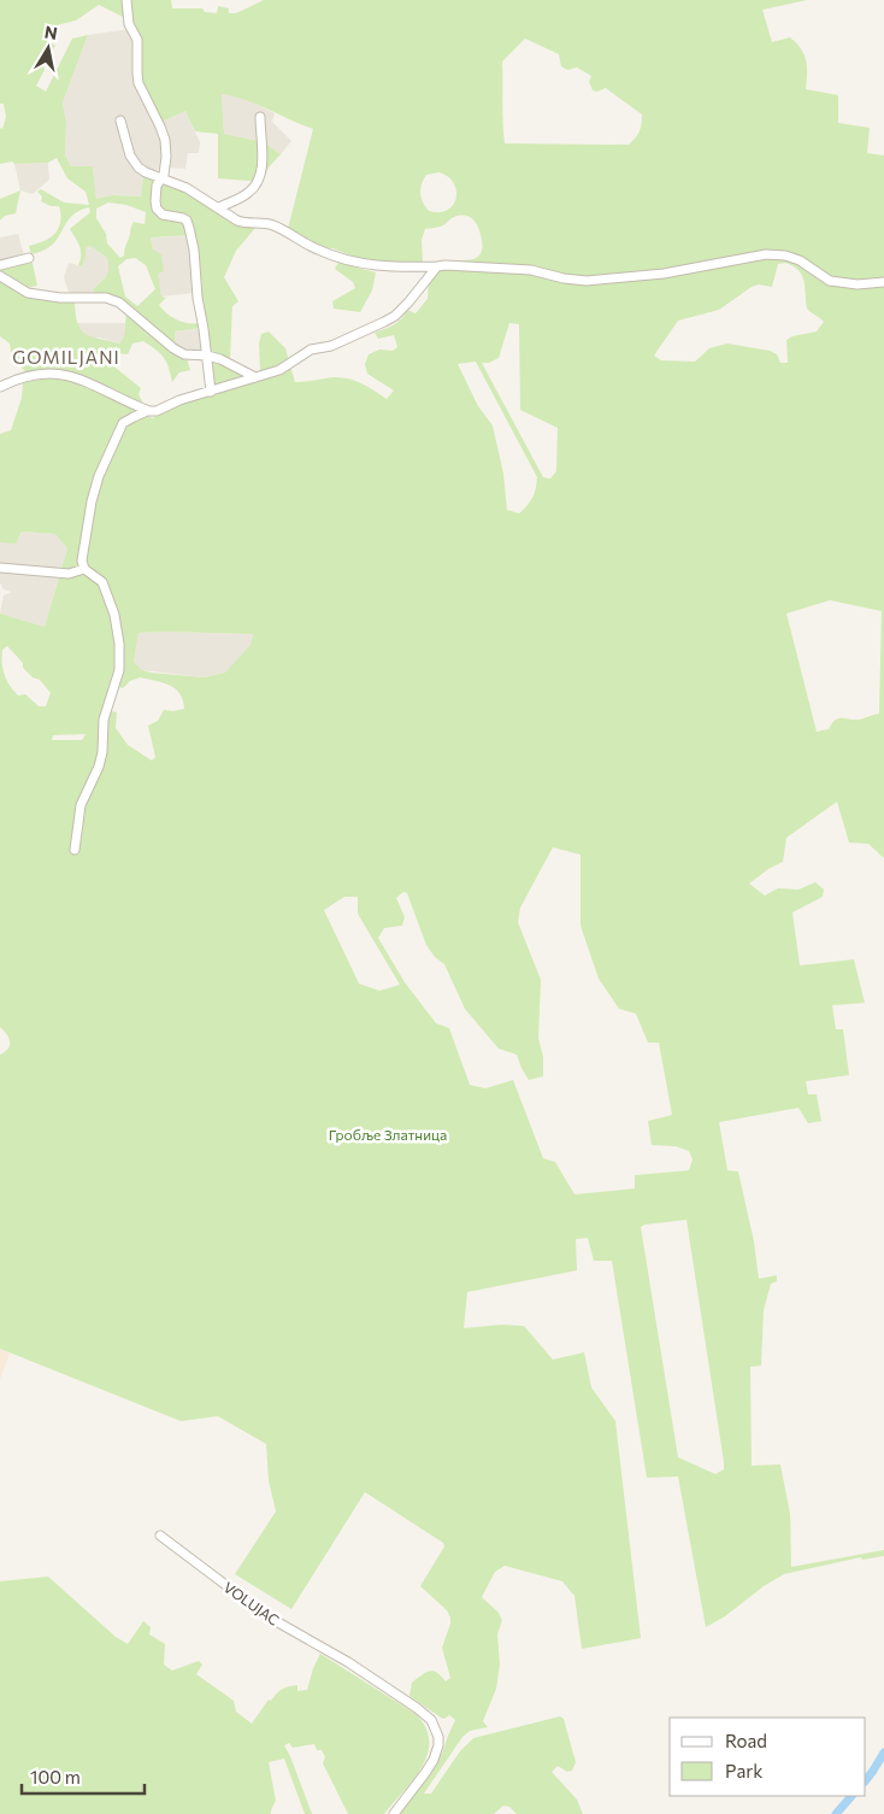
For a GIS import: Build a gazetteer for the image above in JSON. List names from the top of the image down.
{
  "streets": {
    "street": ["VOLUJAC"]
  },
  "districts": ["GOMILJANI"],
  "parks": ["Гробље Златница"],
  "legend": ["Road", "Park"],
  "scale_bar": "100 m",
  "north": "top"
}
